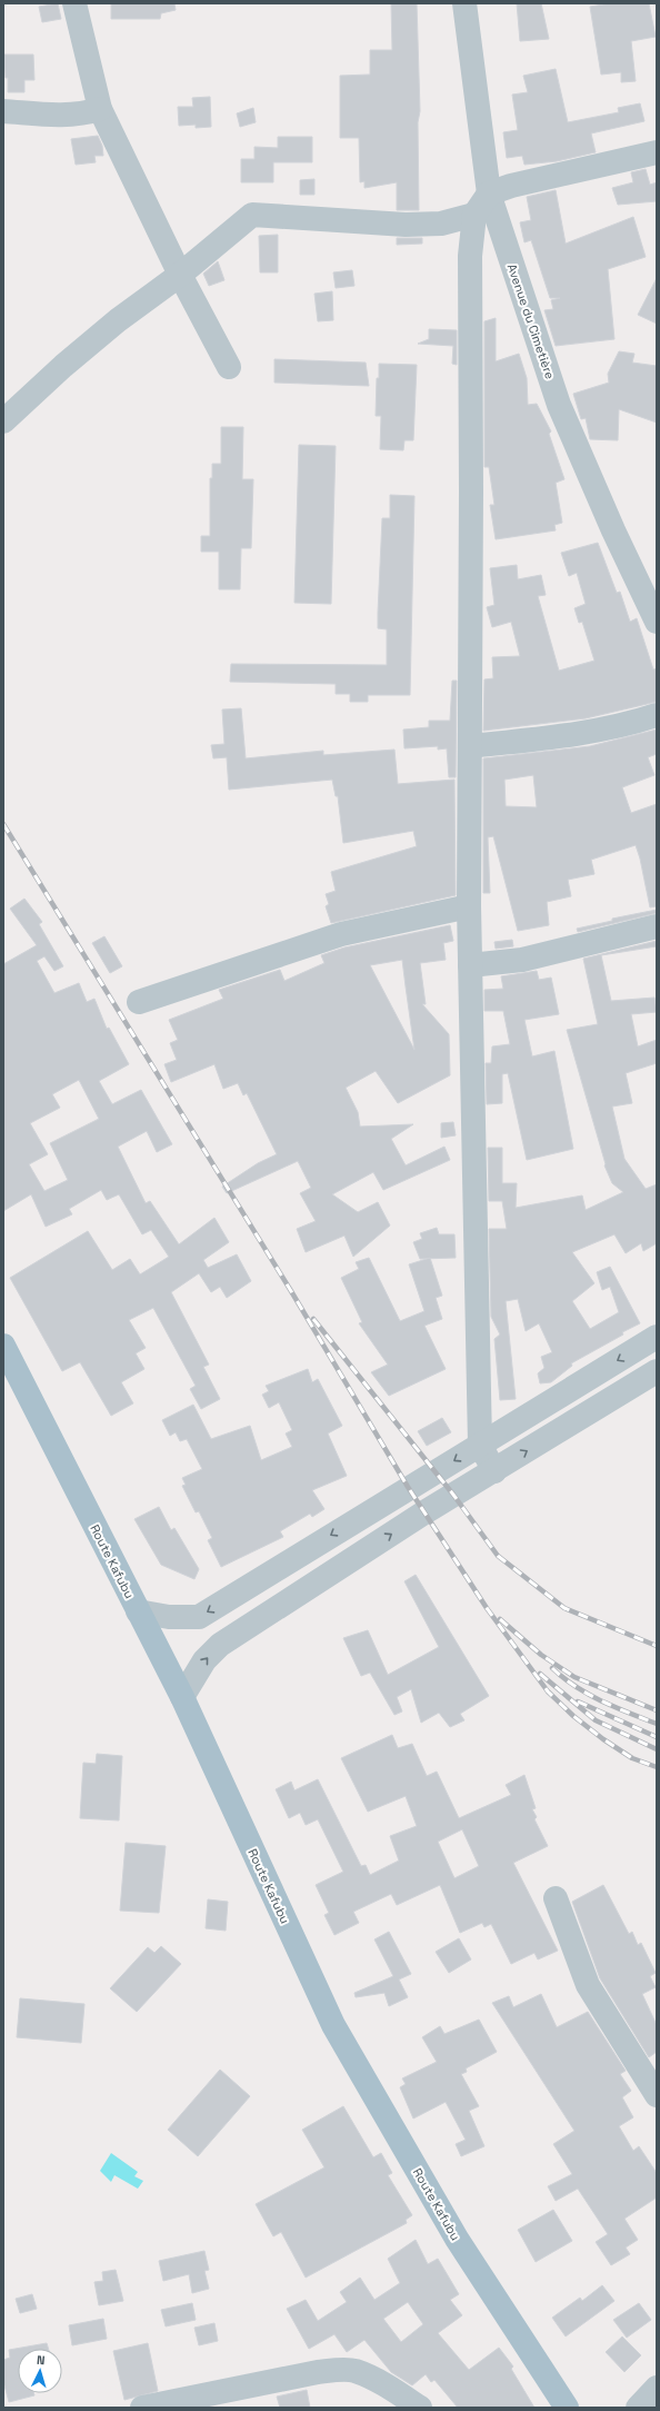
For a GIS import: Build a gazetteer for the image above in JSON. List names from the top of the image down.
{
  "streets": {
    "main road": ["Route Kafubu"],
    "street": ["Avenue du Cimetière"]
  },
  "north": "top"
}
